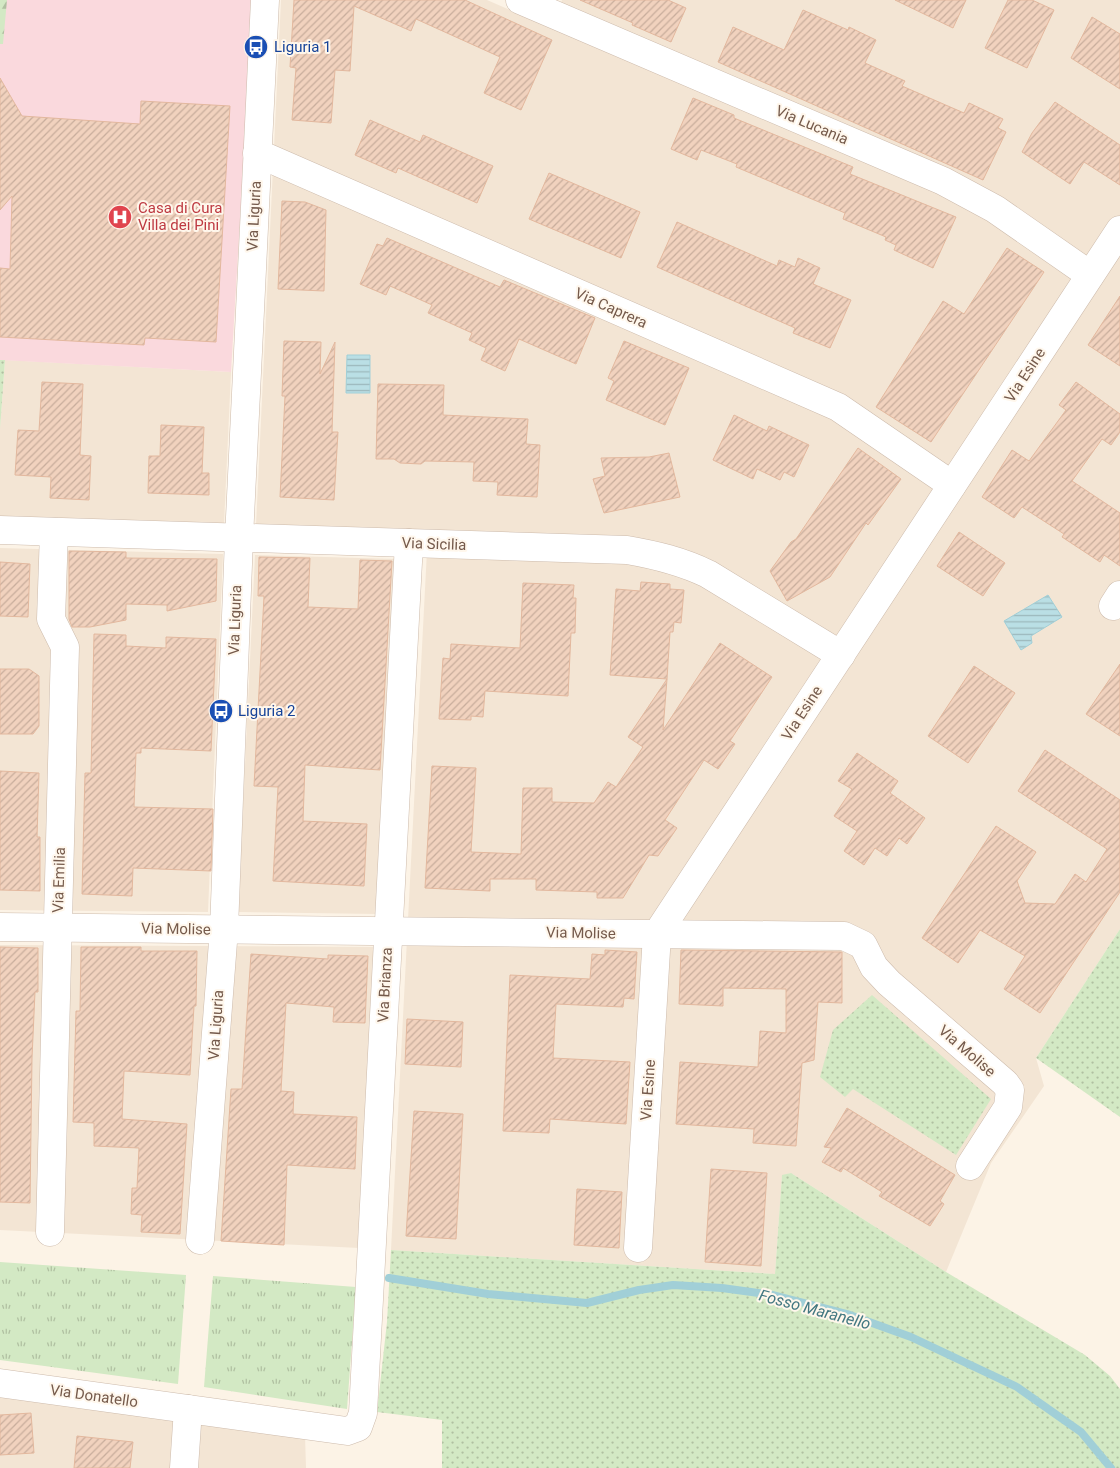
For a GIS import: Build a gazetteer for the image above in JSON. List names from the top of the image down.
{
  "streets": {
    "street": [
      "Via Lucania",
      "Via Liguria",
      "Via Caprera",
      "Via Esine",
      "Via Sicilia",
      "Via Emilia",
      "Via Molise",
      "Via Brianza",
      "Via Donatello"
    ]
  },
  "crossings": [
    ["Via Lucania", "Via Esine"],
    ["Via Liguria", "Via Caprera"],
    ["Via Liguria", "Via Sicilia"],
    ["Via Liguria", "Via Molise"],
    ["Via Caprera", "Via Esine"],
    ["Via Esine", "Via Sicilia"],
    ["Via Esine", "Via Molise"],
    ["Via Sicilia", "Via Emilia"],
    ["Via Sicilia", "Via Brianza"],
    ["Via Emilia", "Via Molise"],
    ["Via Molise", "Via Brianza"],
    ["Via Brianza", "Via Donatello"]
  ],
  "water": ["Fosso Maranello"],
  "places": {
    "bus stop": ["Liguria 1", "Liguria 2"],
    "hospital": ["Casa di Cura Villa dei Pini"]
  }
}
